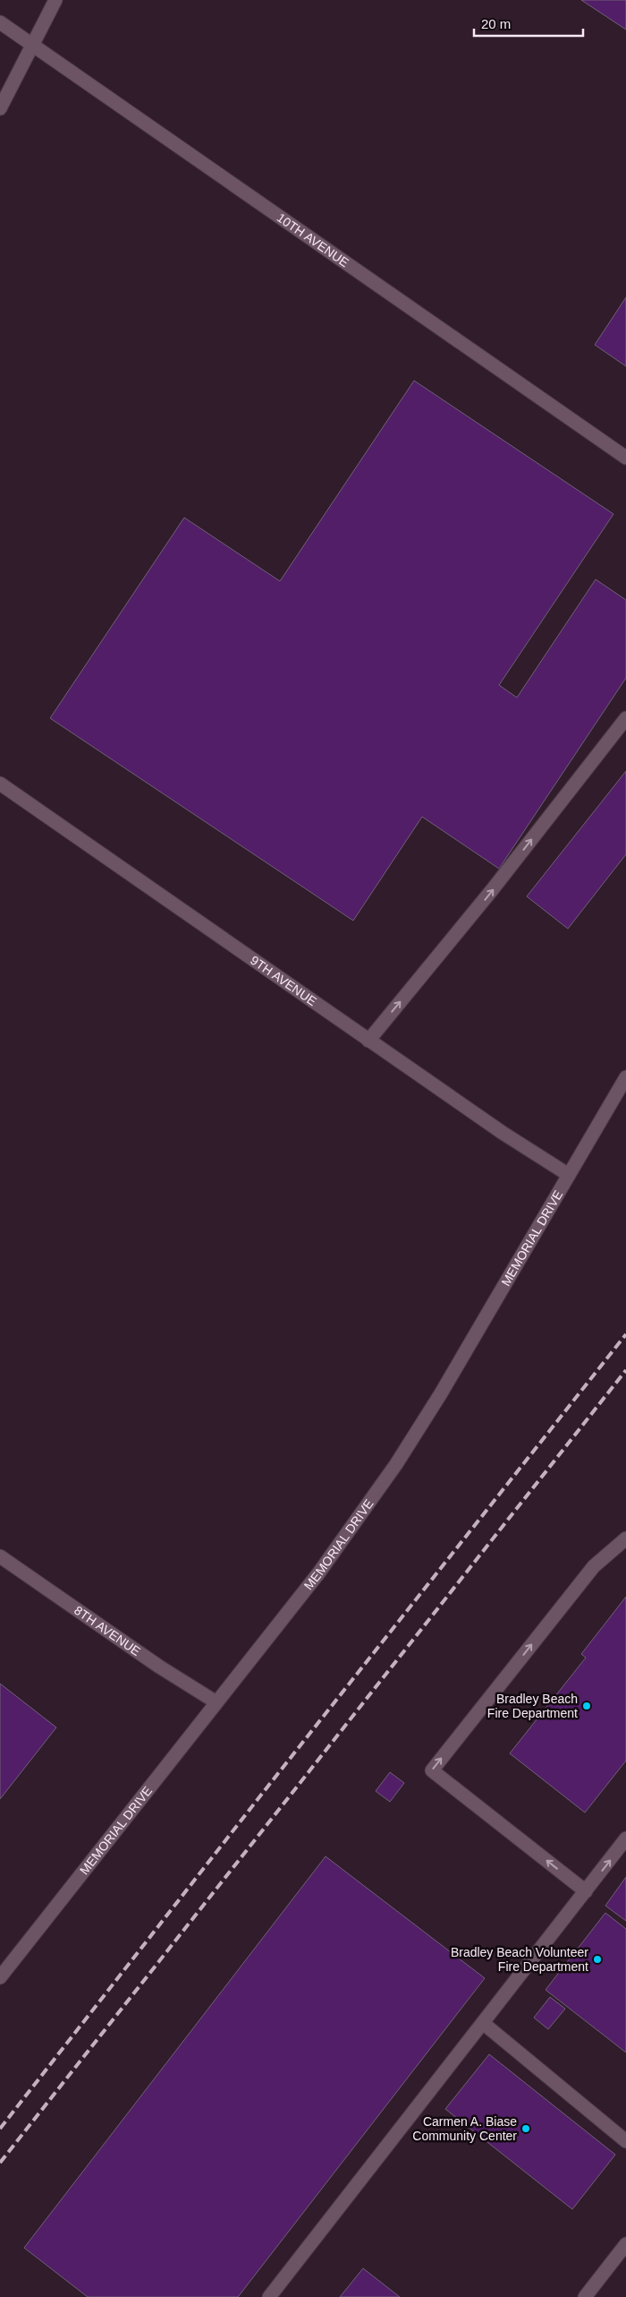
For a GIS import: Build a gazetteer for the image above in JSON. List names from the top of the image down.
{
  "streets": {
    "street": [
      "10TH AVENUE",
      "9TH AVENUE",
      "MEMORIAL DRIVE",
      "8TH AVENUE"
    ]
  },
  "crossings": [
    ["9TH AVENUE", "MEMORIAL DRIVE"],
    ["MEMORIAL DRIVE", "8TH AVENUE"]
  ],
  "places": ["Bradley Beach Fire Department", "Bradley Beach Volunteer Fire Department", "Carmen A. Biase Community Center"],
  "scale_bar": "20 m"
}
